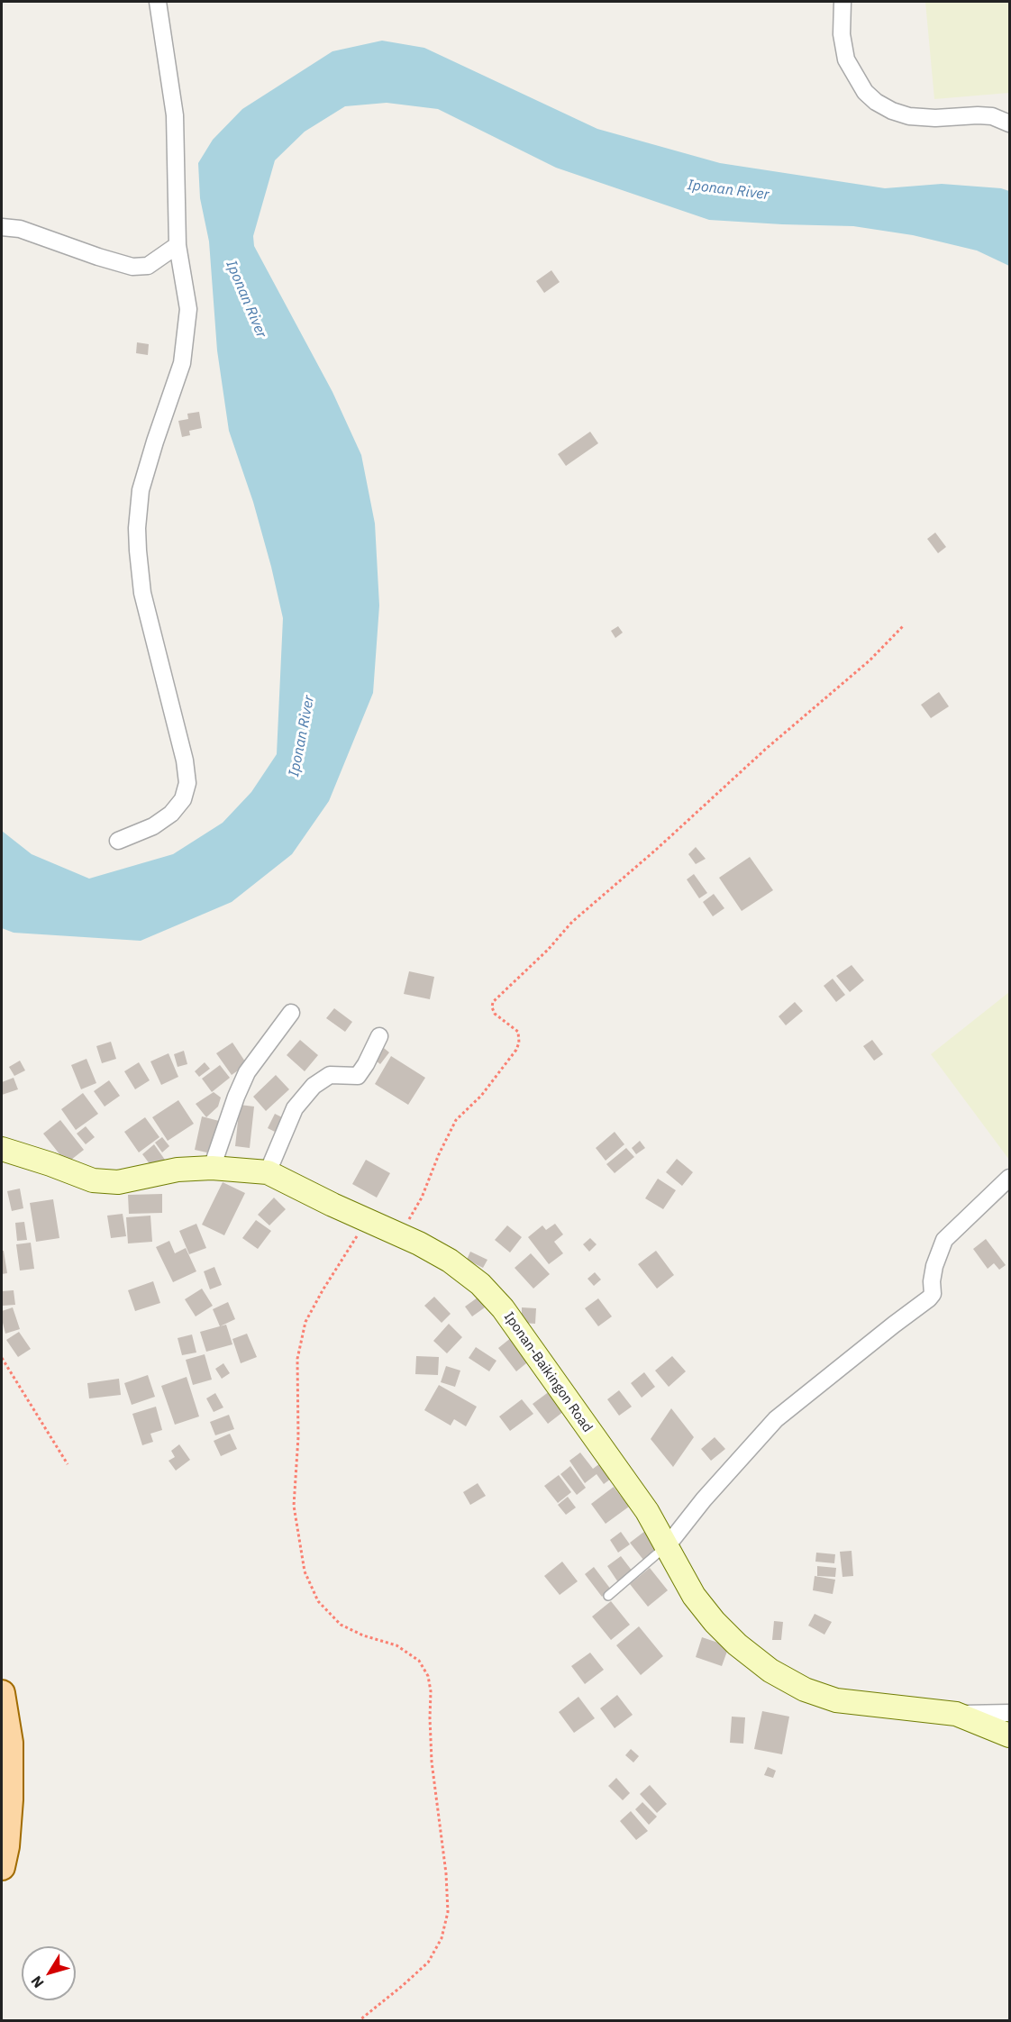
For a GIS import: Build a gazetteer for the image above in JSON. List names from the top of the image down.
{
  "streets": {
    "street": ["Iponan-Baikingon Road"]
  },
  "water": ["Iponan River"],
  "north": "bottom left"
}
